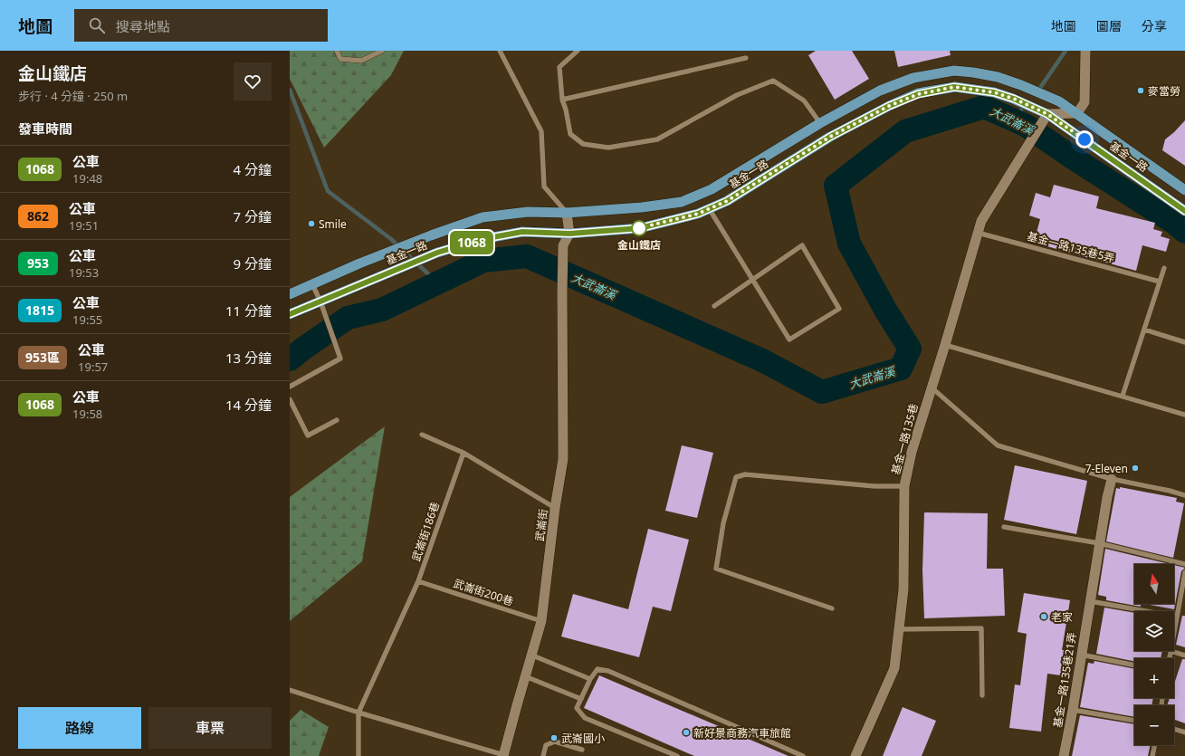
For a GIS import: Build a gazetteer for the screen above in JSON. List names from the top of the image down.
{
  "streets": {
    "main road": ["基金一路"],
    "street": ["基金一路135巷", "武崙街", "基金一路135巷21弄"],
    "lane": ["基金一路135巷5弄", "武崙街186巷", "武崙街200巷"]
  },
  "crossings": [
    ["基金一路", "基金一路135巷"],
    ["基金一路", "武崙街"],
    ["基金一路135巷5弄", "基金一路135巷"],
    ["武崙街", "武崙街200巷"],
    ["武崙街186巷", "武崙街200巷"]
  ],
  "water": ["大武崙溪"],
  "places": [
    "麥當勞",
    "Smile",
    "金山鐵店",
    "7-Eleven",
    "老家",
    "新好景商務汽車旅館",
    "武崙國小"
  ],
  "lines": ["bus line 1068"],
  "north": "top",
  "page": {
    "header": "地圖",
    "search": "搜尋地點",
    "nav": ["地圖", "圖層", "分享"],
    "heading": [
      ["金山鐵店", "步行 · 4 分鐘 · 250 m"],
      "發車時間"
    ],
    "on_map": "1068",
    "list": [
      {
        "mark": "1068",
        "name": "公車",
        "note": "19:48",
        "value": "4 分鐘"
      },
      {
        "mark": "862",
        "name": "公車",
        "note": "19:51",
        "value": "7 分鐘"
      },
      {
        "mark": "953",
        "name": "公車",
        "note": "19:53",
        "value": "9 分鐘"
      },
      {
        "mark": "1815",
        "name": "公車",
        "note": "19:55",
        "value": "11 分鐘"
      },
      {
        "mark": "953區",
        "name": "公車",
        "note": "19:57",
        "value": "13 分鐘"
      },
      {
        "mark": "1068",
        "name": "公車",
        "note": "19:58",
        "value": "14 分鐘"
      }
    ],
    "map_buttons": ["+", "−"],
    "buttons": ["路線", "車票"]
  }
}
